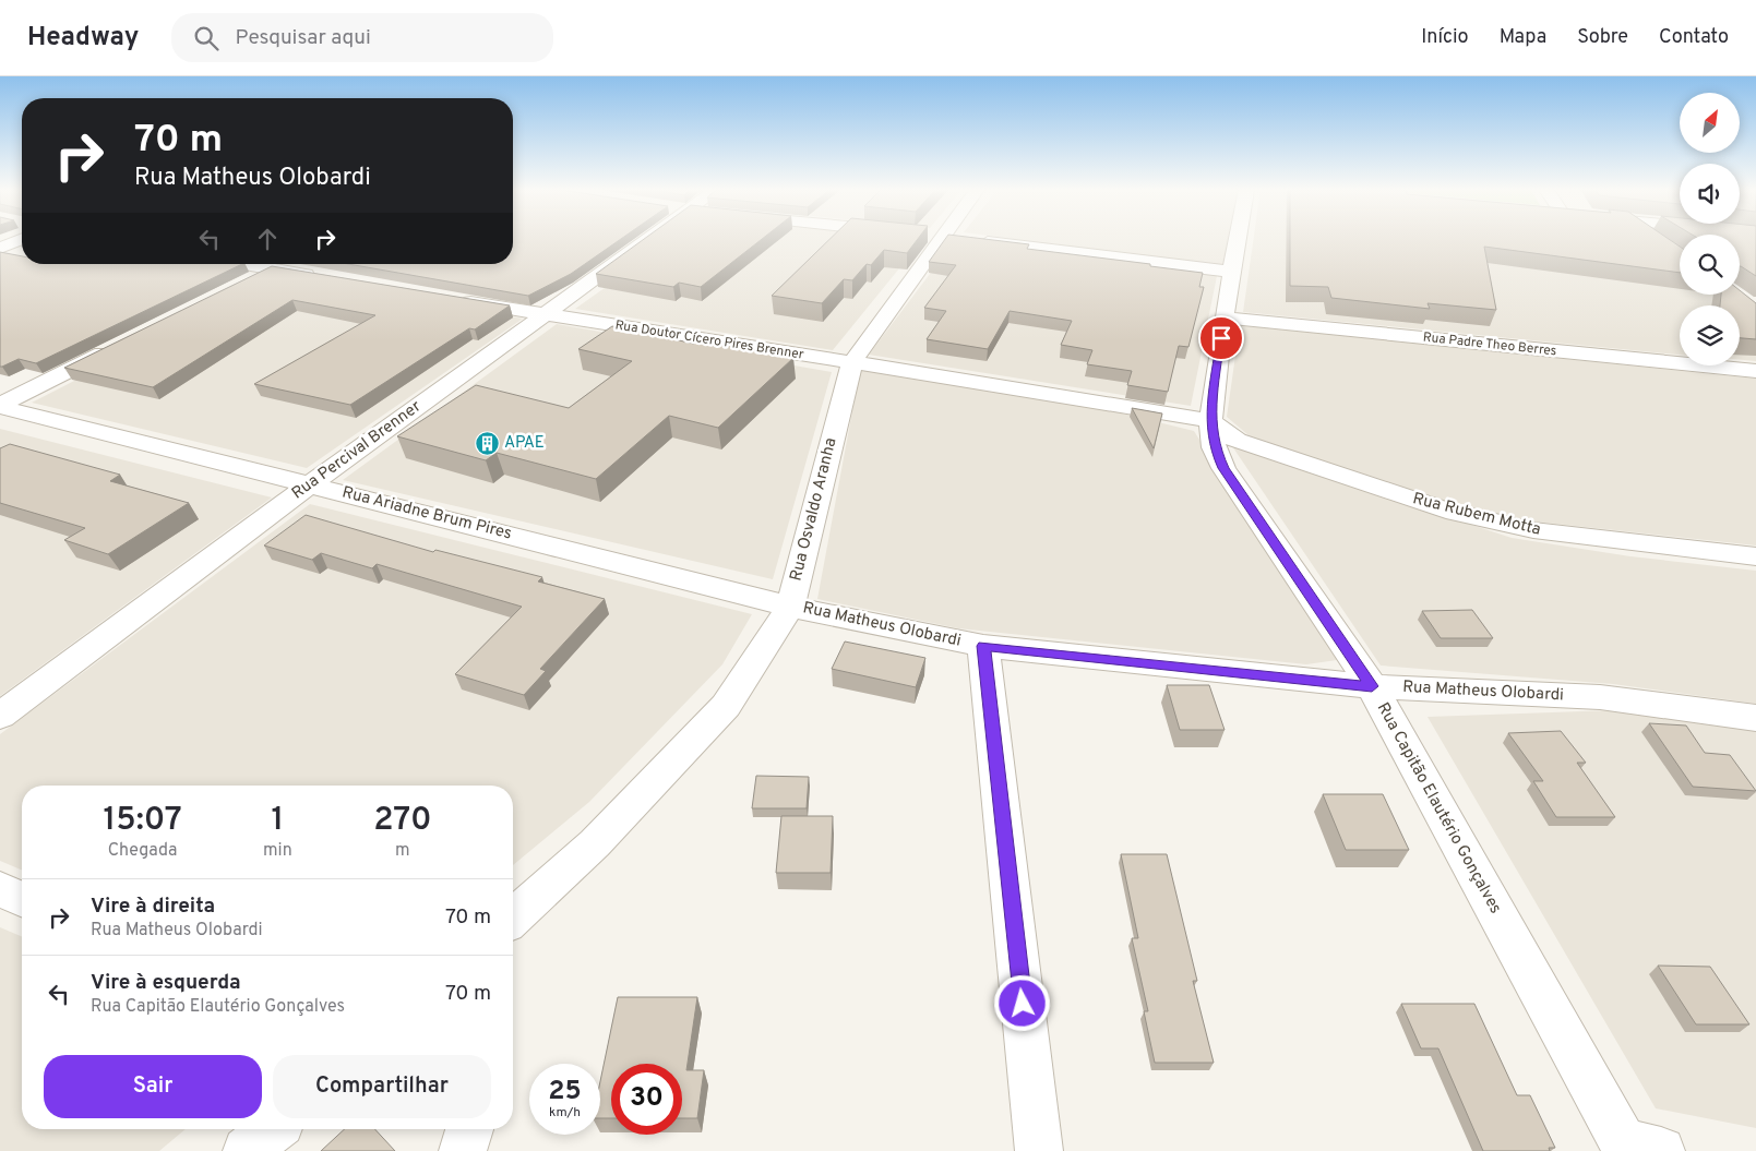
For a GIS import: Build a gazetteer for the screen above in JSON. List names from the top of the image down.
{
  "streets": {
    "street": [
      "Rua Doutor Cícero Pires Brenner",
      "Rua Padre Theo Berres",
      "Rua Percival Brenner",
      "Rua Osvaldo Aranha",
      "Rua Ariadne Brum Pires",
      "Rua Rubem Motta",
      "Rua Matheus Olobardi",
      "Rua Capitão Elautério Gonçalves"
    ]
  },
  "crossings": [
    ["Rua Doutor Cícero Pires Brenner", "Rua Percival Brenner"],
    ["Rua Doutor Cícero Pires Brenner", "Rua Osvaldo Aranha"],
    ["Rua Doutor Cícero Pires Brenner", "Rua Rubem Motta"],
    ["Rua Doutor Cícero Pires Brenner", "Rua Capitão Elautério Gonçalves"],
    ["Rua Padre Theo Berres", "Rua Capitão Elautério Gonçalves"],
    ["Rua Percival Brenner", "Rua Ariadne Brum Pires"],
    ["Rua Osvaldo Aranha", "Rua Ariadne Brum Pires"],
    ["Rua Osvaldo Aranha", "Rua Matheus Olobardi"],
    ["Rua Ariadne Brum Pires", "Rua Matheus Olobardi"],
    ["Rua Rubem Motta", "Rua Capitão Elautério Gonçalves"],
    ["Rua Matheus Olobardi", "Rua Capitão Elautério Gonçalves"]
  ],
  "places": {
    "building": ["APAE"]
  },
  "north": "top right",
  "page": {
    "header": "Headway",
    "search": "Pesquisar aqui",
    "nav": [
      "Início",
      "Mapa",
      "Sobre",
      "Contato"
    ],
    "turn": ["70 m", "Rua Matheus Olobardi"],
    "eta": [
      "15:07",
      "Chegada",
      "1",
      "min",
      "270",
      "m"
    ],
    "list": [
      {
        "name": "Vire à direita",
        "note": "Rua Matheus Olobardi",
        "value": "70 m"
      },
      {
        "name": "Vire à esquerda",
        "note": "Rua Capitão Elautério Gonçalves",
        "value": "70 m"
      }
    ],
    "buttons": ["Sair", "Compartilhar"],
    "speed": "25 km/h",
    "limit": "30"
  }
}
